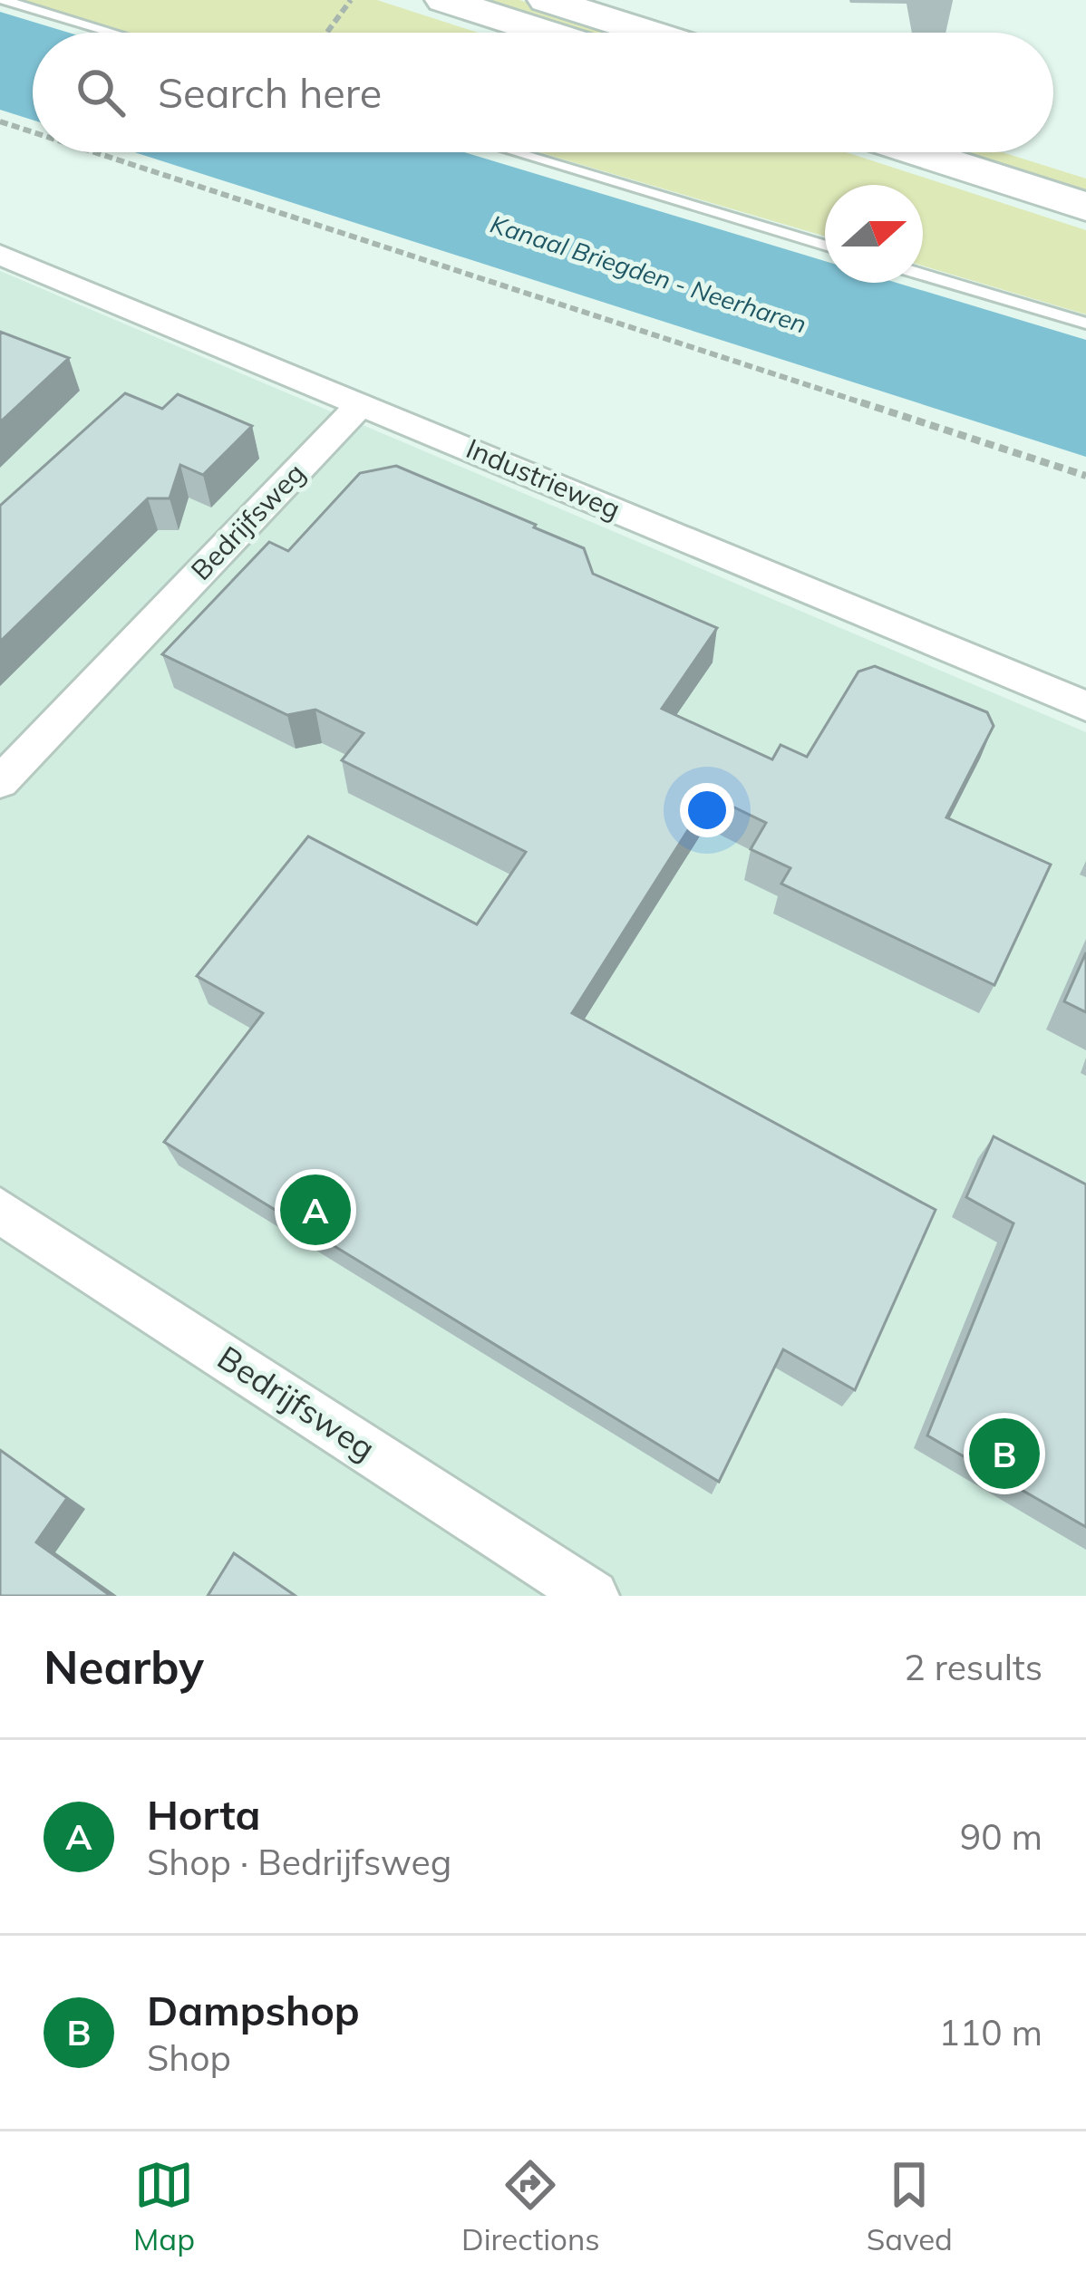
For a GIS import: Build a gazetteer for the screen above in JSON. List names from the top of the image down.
{
  "streets": {
    "street": ["Industrieweg", "Bedrijfsweg"]
  },
  "crossings": [
    ["Industrieweg", "Bedrijfsweg"]
  ],
  "water": ["Kanaal Briegden - Neerharen"],
  "north": "right",
  "page": {
    "search": "Search here",
    "pins": ["A", "B"],
    "heading": ["Nearby", "2 results"],
    "list": [
      {
        "mark": "A",
        "name": "Horta",
        "note": "Shop · Bedrijfsweg",
        "value": "90 m"
      },
      {
        "mark": "B",
        "name": "Dampshop",
        "note": "Shop",
        "value": "110 m"
      }
    ],
    "nav": ["Map", "Directions", "Saved"]
  }
}
